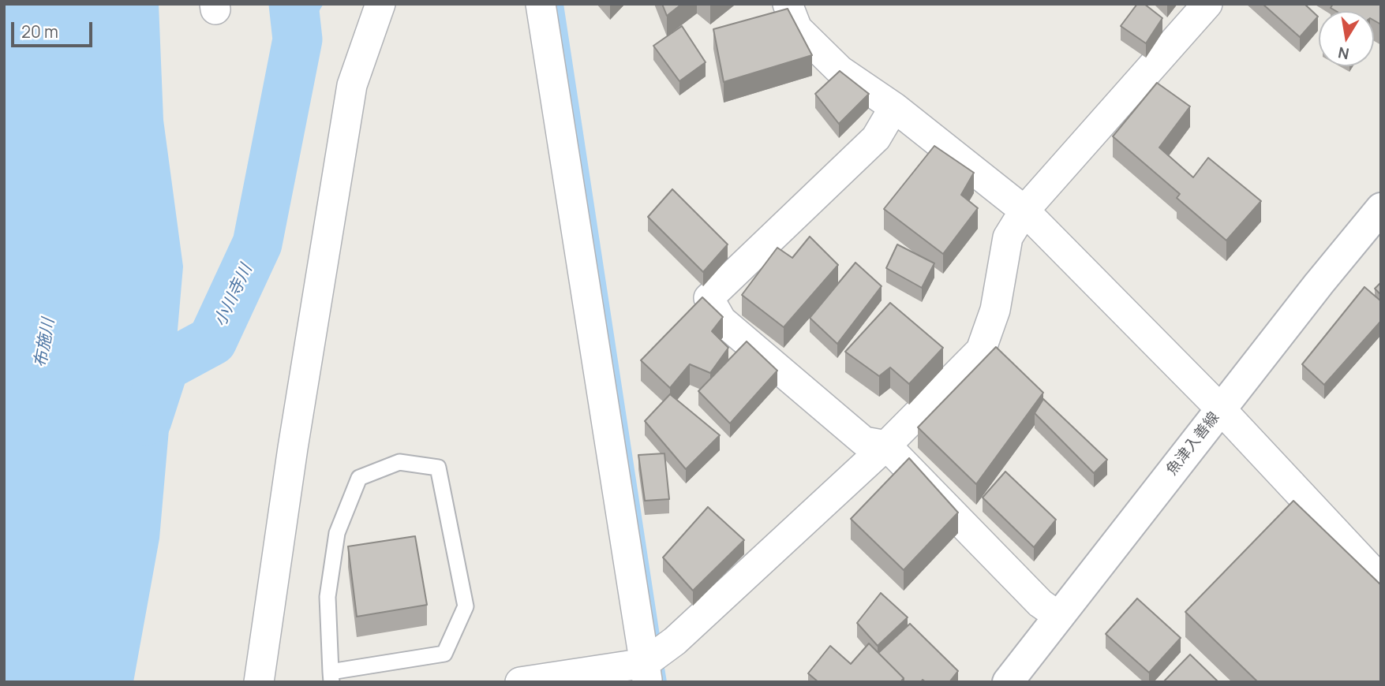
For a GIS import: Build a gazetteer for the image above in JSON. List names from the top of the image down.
{
  "streets": {
    "main road": ["魚津入善線"]
  },
  "water": ["小川寺川", "布施川"],
  "scale_bar": "20 m",
  "north": "bottom"
}
